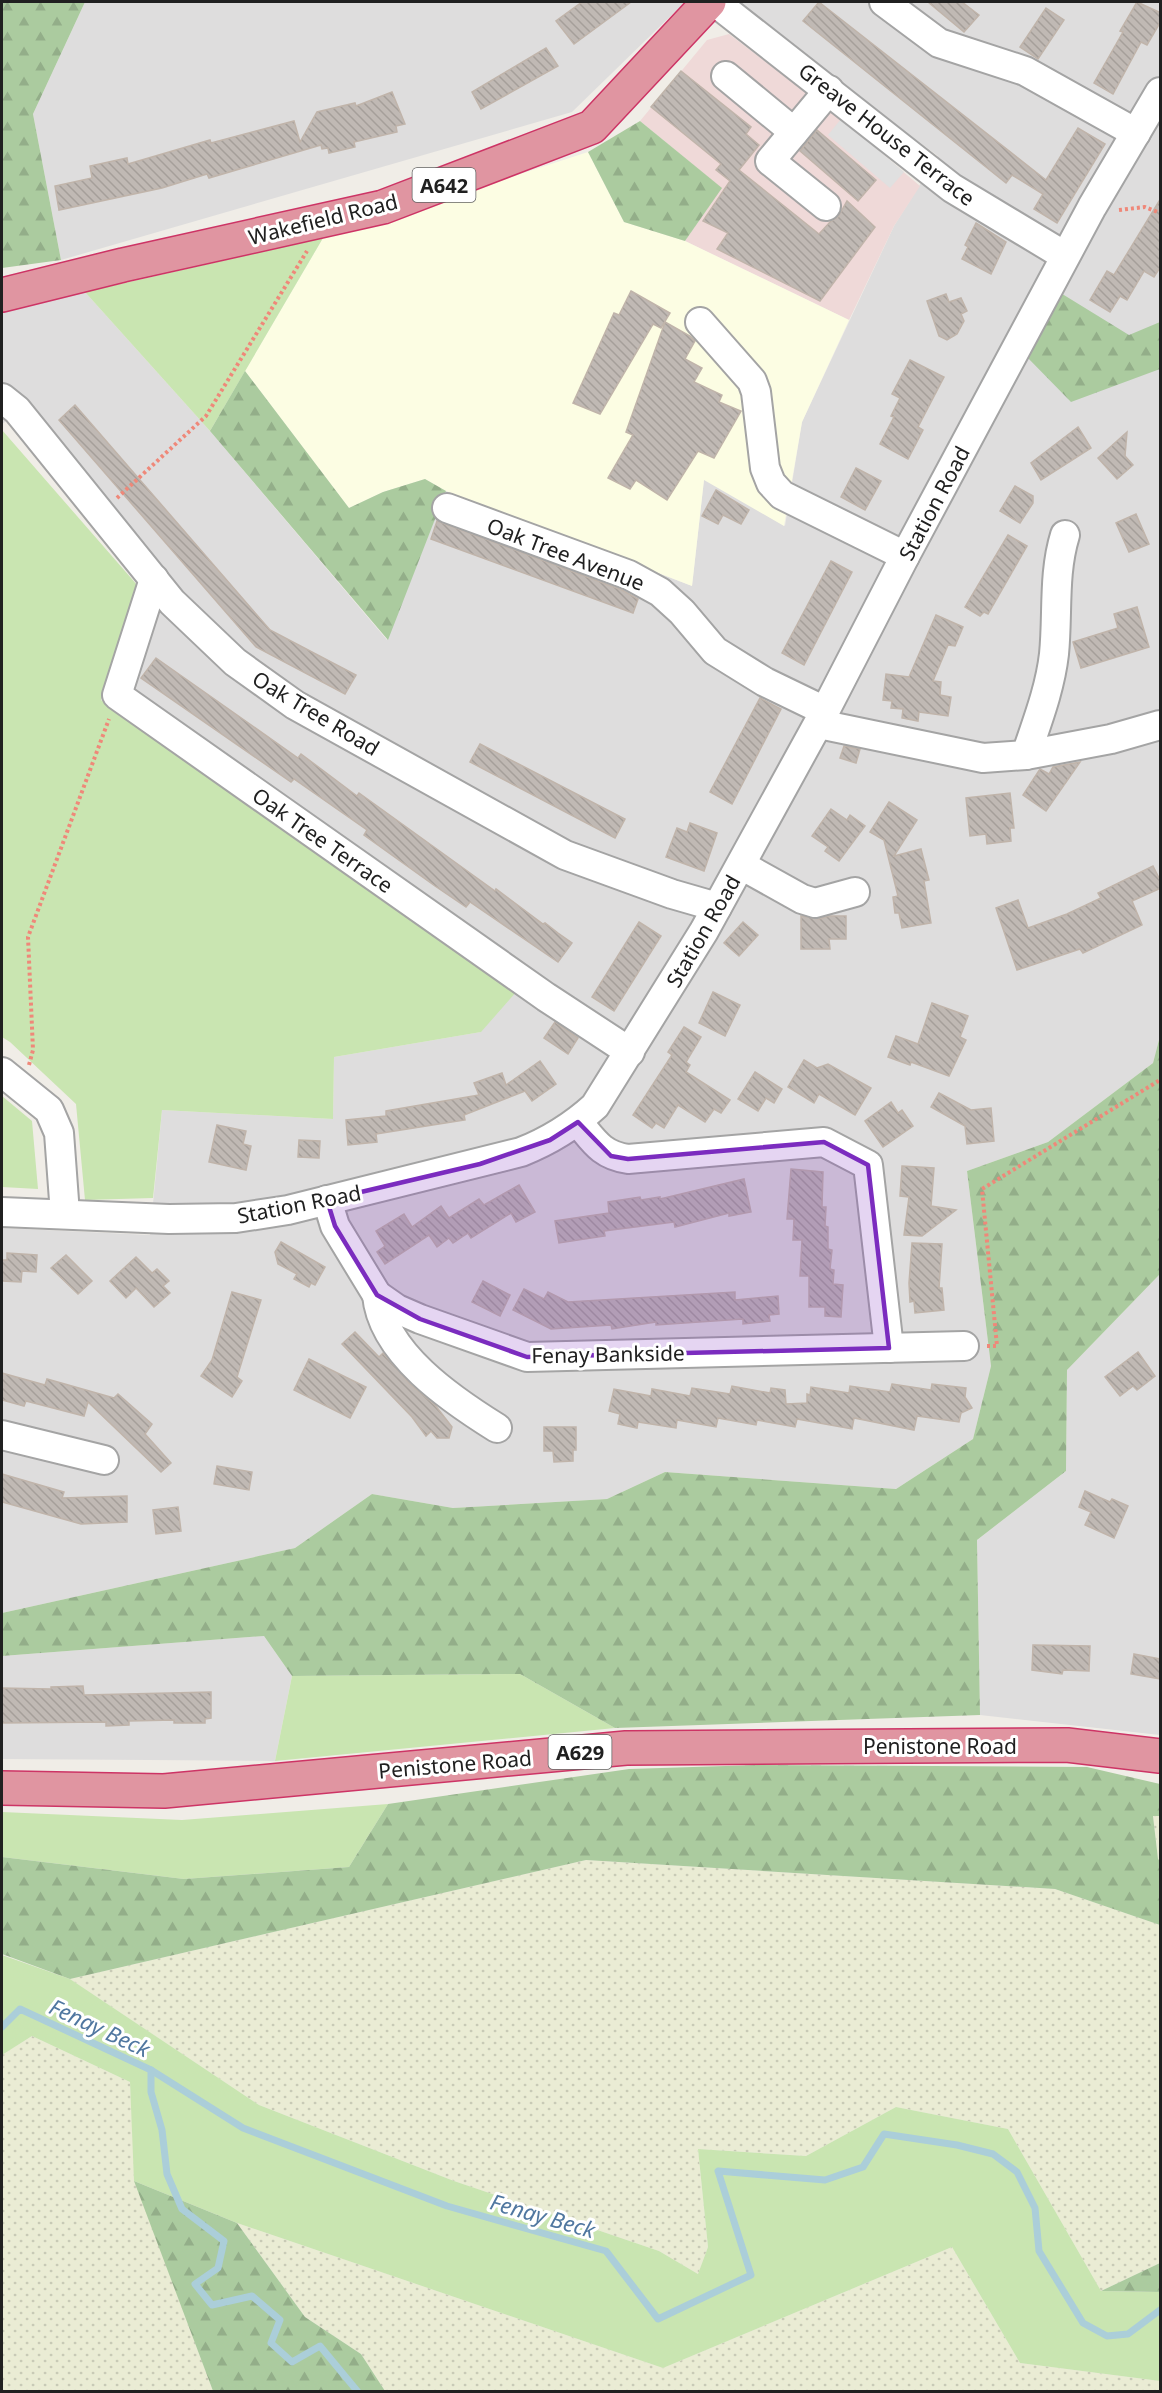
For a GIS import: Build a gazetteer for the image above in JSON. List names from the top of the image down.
{
  "streets": {
    "highway": [
      "A642",
      "Wakefield Road",
      "Penistone Road",
      "A629"
    ],
    "street": [
      "Greave House Terrace",
      "Station Road",
      "Oak Tree Avenue",
      "Oak Tree Road",
      "Oak Tree Terrace",
      "Fenay Bankside"
    ]
  },
  "crossings": [
    ["Greave House Terrace", "Station Road"],
    ["Station Road", "Oak Tree Avenue"],
    ["Station Road", "Oak Tree Road"],
    ["Station Road", "Oak Tree Terrace"],
    ["Station Road", "Fenay Bankside"]
  ],
  "water": ["Fenay Beck"]
}
